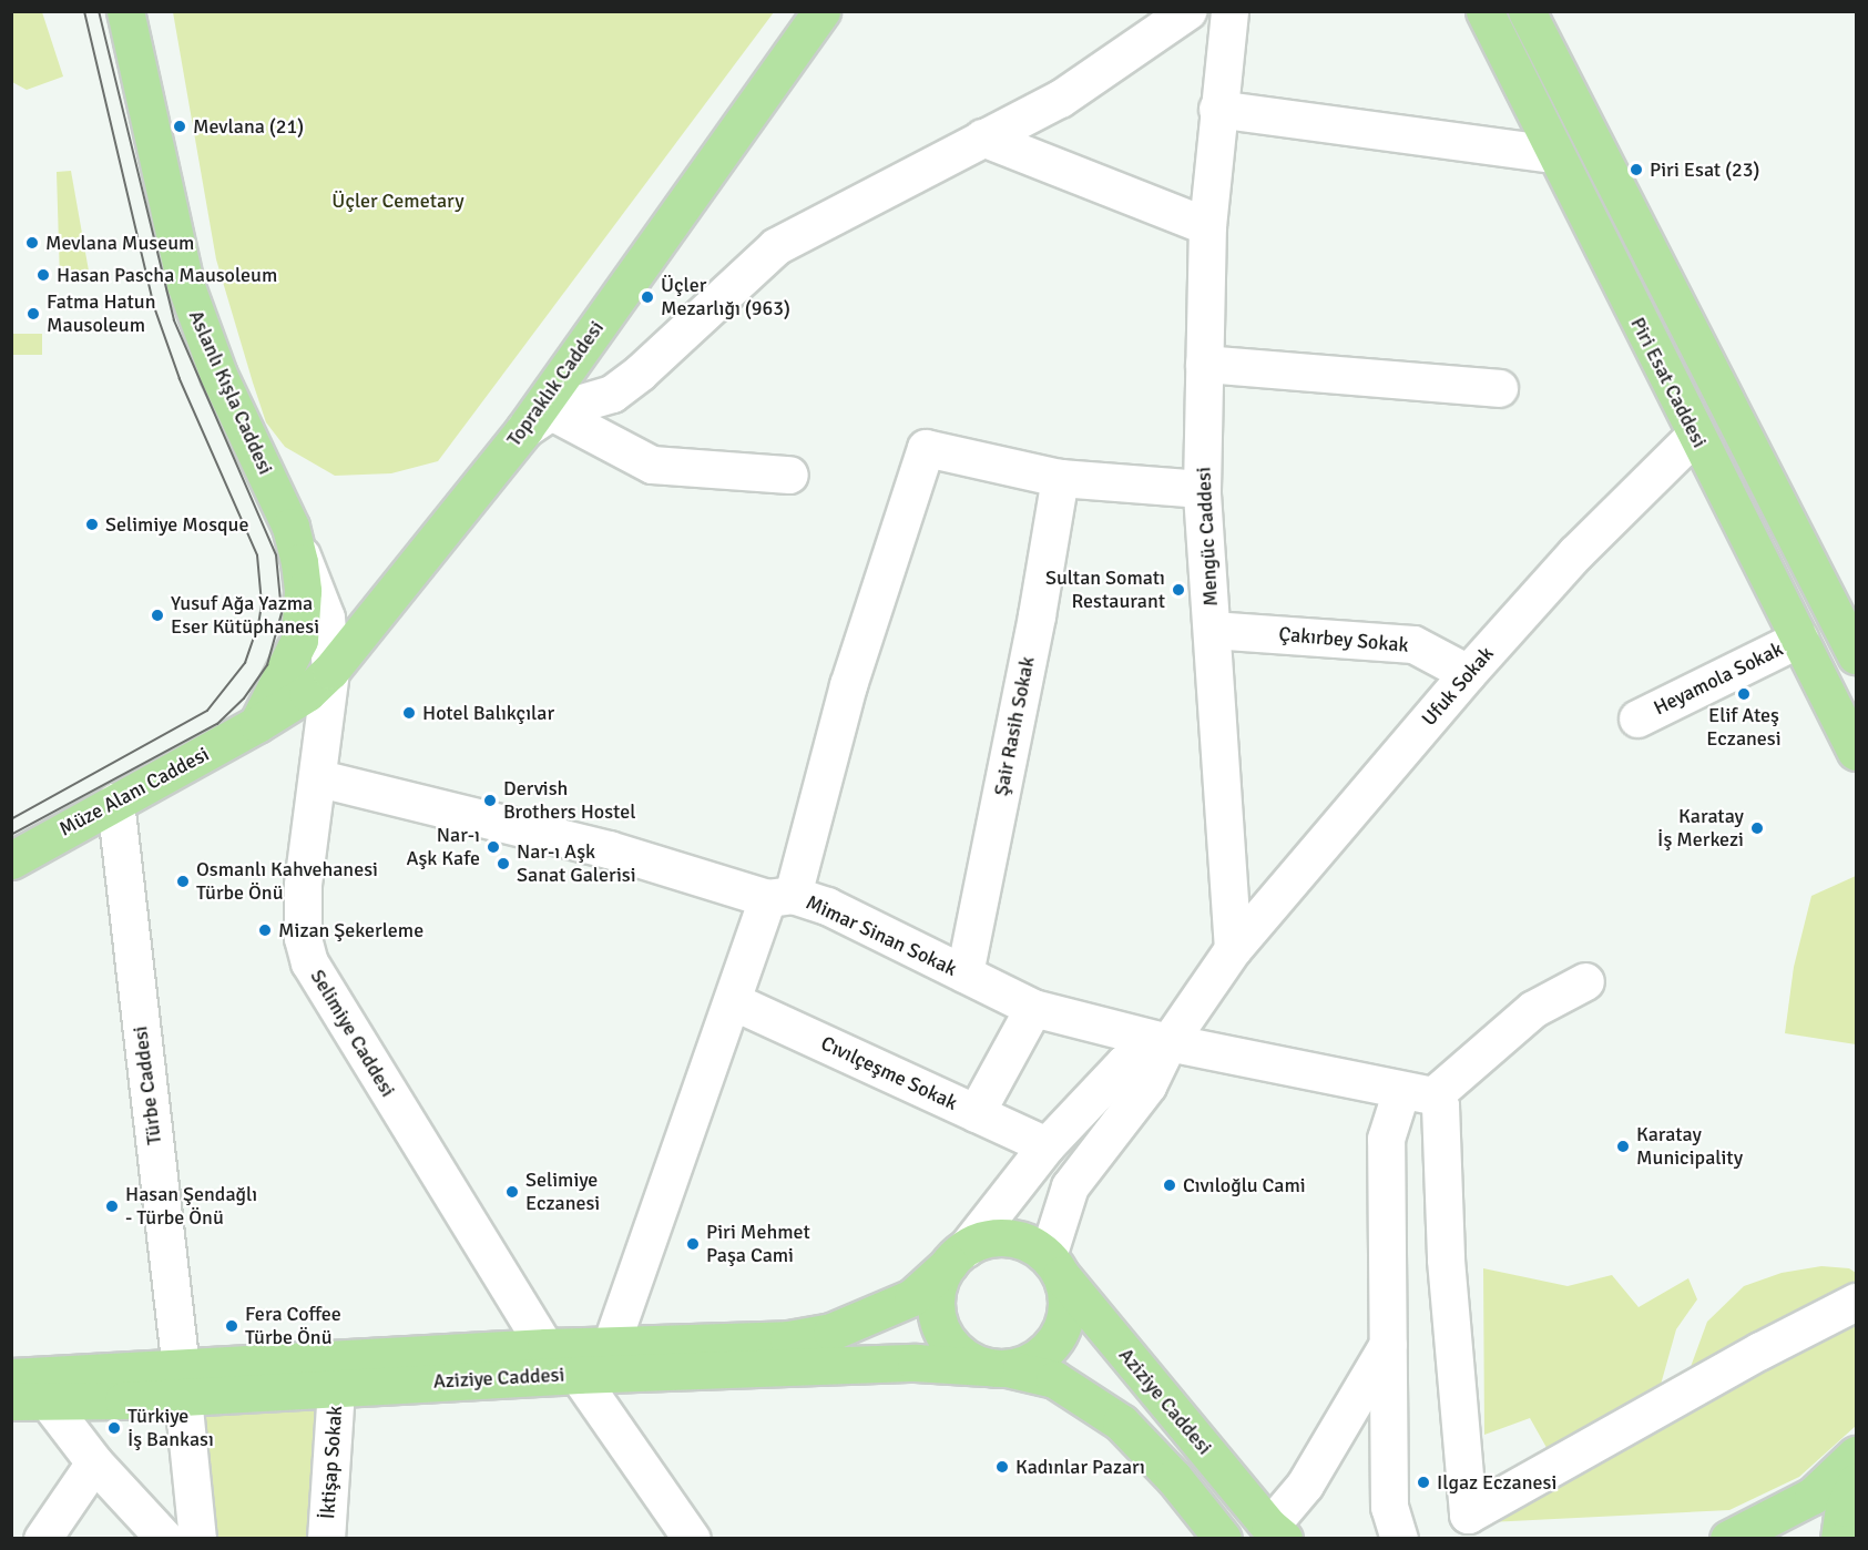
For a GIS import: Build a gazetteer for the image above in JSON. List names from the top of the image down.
{
  "streets": {
    "main road": [
      "Piri Esat Caddesi",
      "Topraklık Caddesi",
      "Aslanlı Kışla Caddesi",
      "Müze Alanı Caddesi",
      "Aziziye Caddesi"
    ],
    "street": [
      "Mengüc Caddesi",
      "Çakırbey Sokak",
      "Heyamola Sokak",
      "Ufuk Sokak",
      "Şair Rasih Sokak",
      "Mimar Sinan Sokak",
      "Selimiye Caddesi",
      "Cıvılçeşme Sokak",
      "Türbe Caddesi",
      "İktişap Sokak"
    ]
  },
  "crossings": [
    ["Piri Esat Caddesi", "Heyamola Sokak"],
    ["Piri Esat Caddesi", "Ufuk Sokak"],
    ["Topraklık Caddesi", "Aslanlı Kışla Caddesi"],
    ["Topraklık Caddesi", "Müze Alanı Caddesi"],
    ["Topraklık Caddesi", "Selimiye Caddesi"],
    ["Aslanlı Kışla Caddesi", "Müze Alanı Caddesi"],
    ["Aslanlı Kışla Caddesi", "Selimiye Caddesi"],
    ["Mengüc Caddesi", "Çakırbey Sokak"],
    ["Mengüc Caddesi", "Ufuk Sokak"],
    ["Çakırbey Sokak", "Ufuk Sokak"],
    ["Şair Rasih Sokak", "Mimar Sinan Sokak"],
    ["Müze Alanı Caddesi", "Türbe Caddesi"],
    ["Mimar Sinan Sokak", "Selimiye Caddesi"],
    ["Selimiye Caddesi", "Aziziye Caddesi"],
    ["Türbe Caddesi", "Aziziye Caddesi"],
    ["Aziziye Caddesi", "İktişap Sokak"]
  ],
  "parks": ["Üçler Cemetary"],
  "places": [
    "Mevlana (21)",
    "Piri Esat (23)",
    "Mevlana Museum",
    "Hasan Pascha Mausoleum",
    "Üçler Mezarlığı (963)",
    "Fatma Hatun Mausoleum",
    "Selimiye Mosque",
    "Sultan Somatı Restaurant",
    "Yusuf Ağa Yazma Eser Kütüphanesi",
    "Elif Ateş Eczanesi",
    "Hotel Balıkçılar",
    "Dervish Brothers Hostel",
    "Karatay İş Merkezi",
    "Nar-ı Aşk Kafe",
    "Nar-ı Aşk Sanat Galerisi",
    "Osmanlı Kahvehanesi Türbe Önü",
    "Mizan Şekerleme",
    "Karatay Municipality",
    "Cıvıloğlu Cami",
    "Selimiye Eczanesi",
    "Hasan Şendağlı - Türbe Önü",
    "Piri Mehmet Paşa Cami",
    "Fera Coffee Türbe Önü",
    "Türkiye İş Bankası",
    "Kadınlar Pazarı",
    "Ilgaz Eczanesi"
  ]
}
